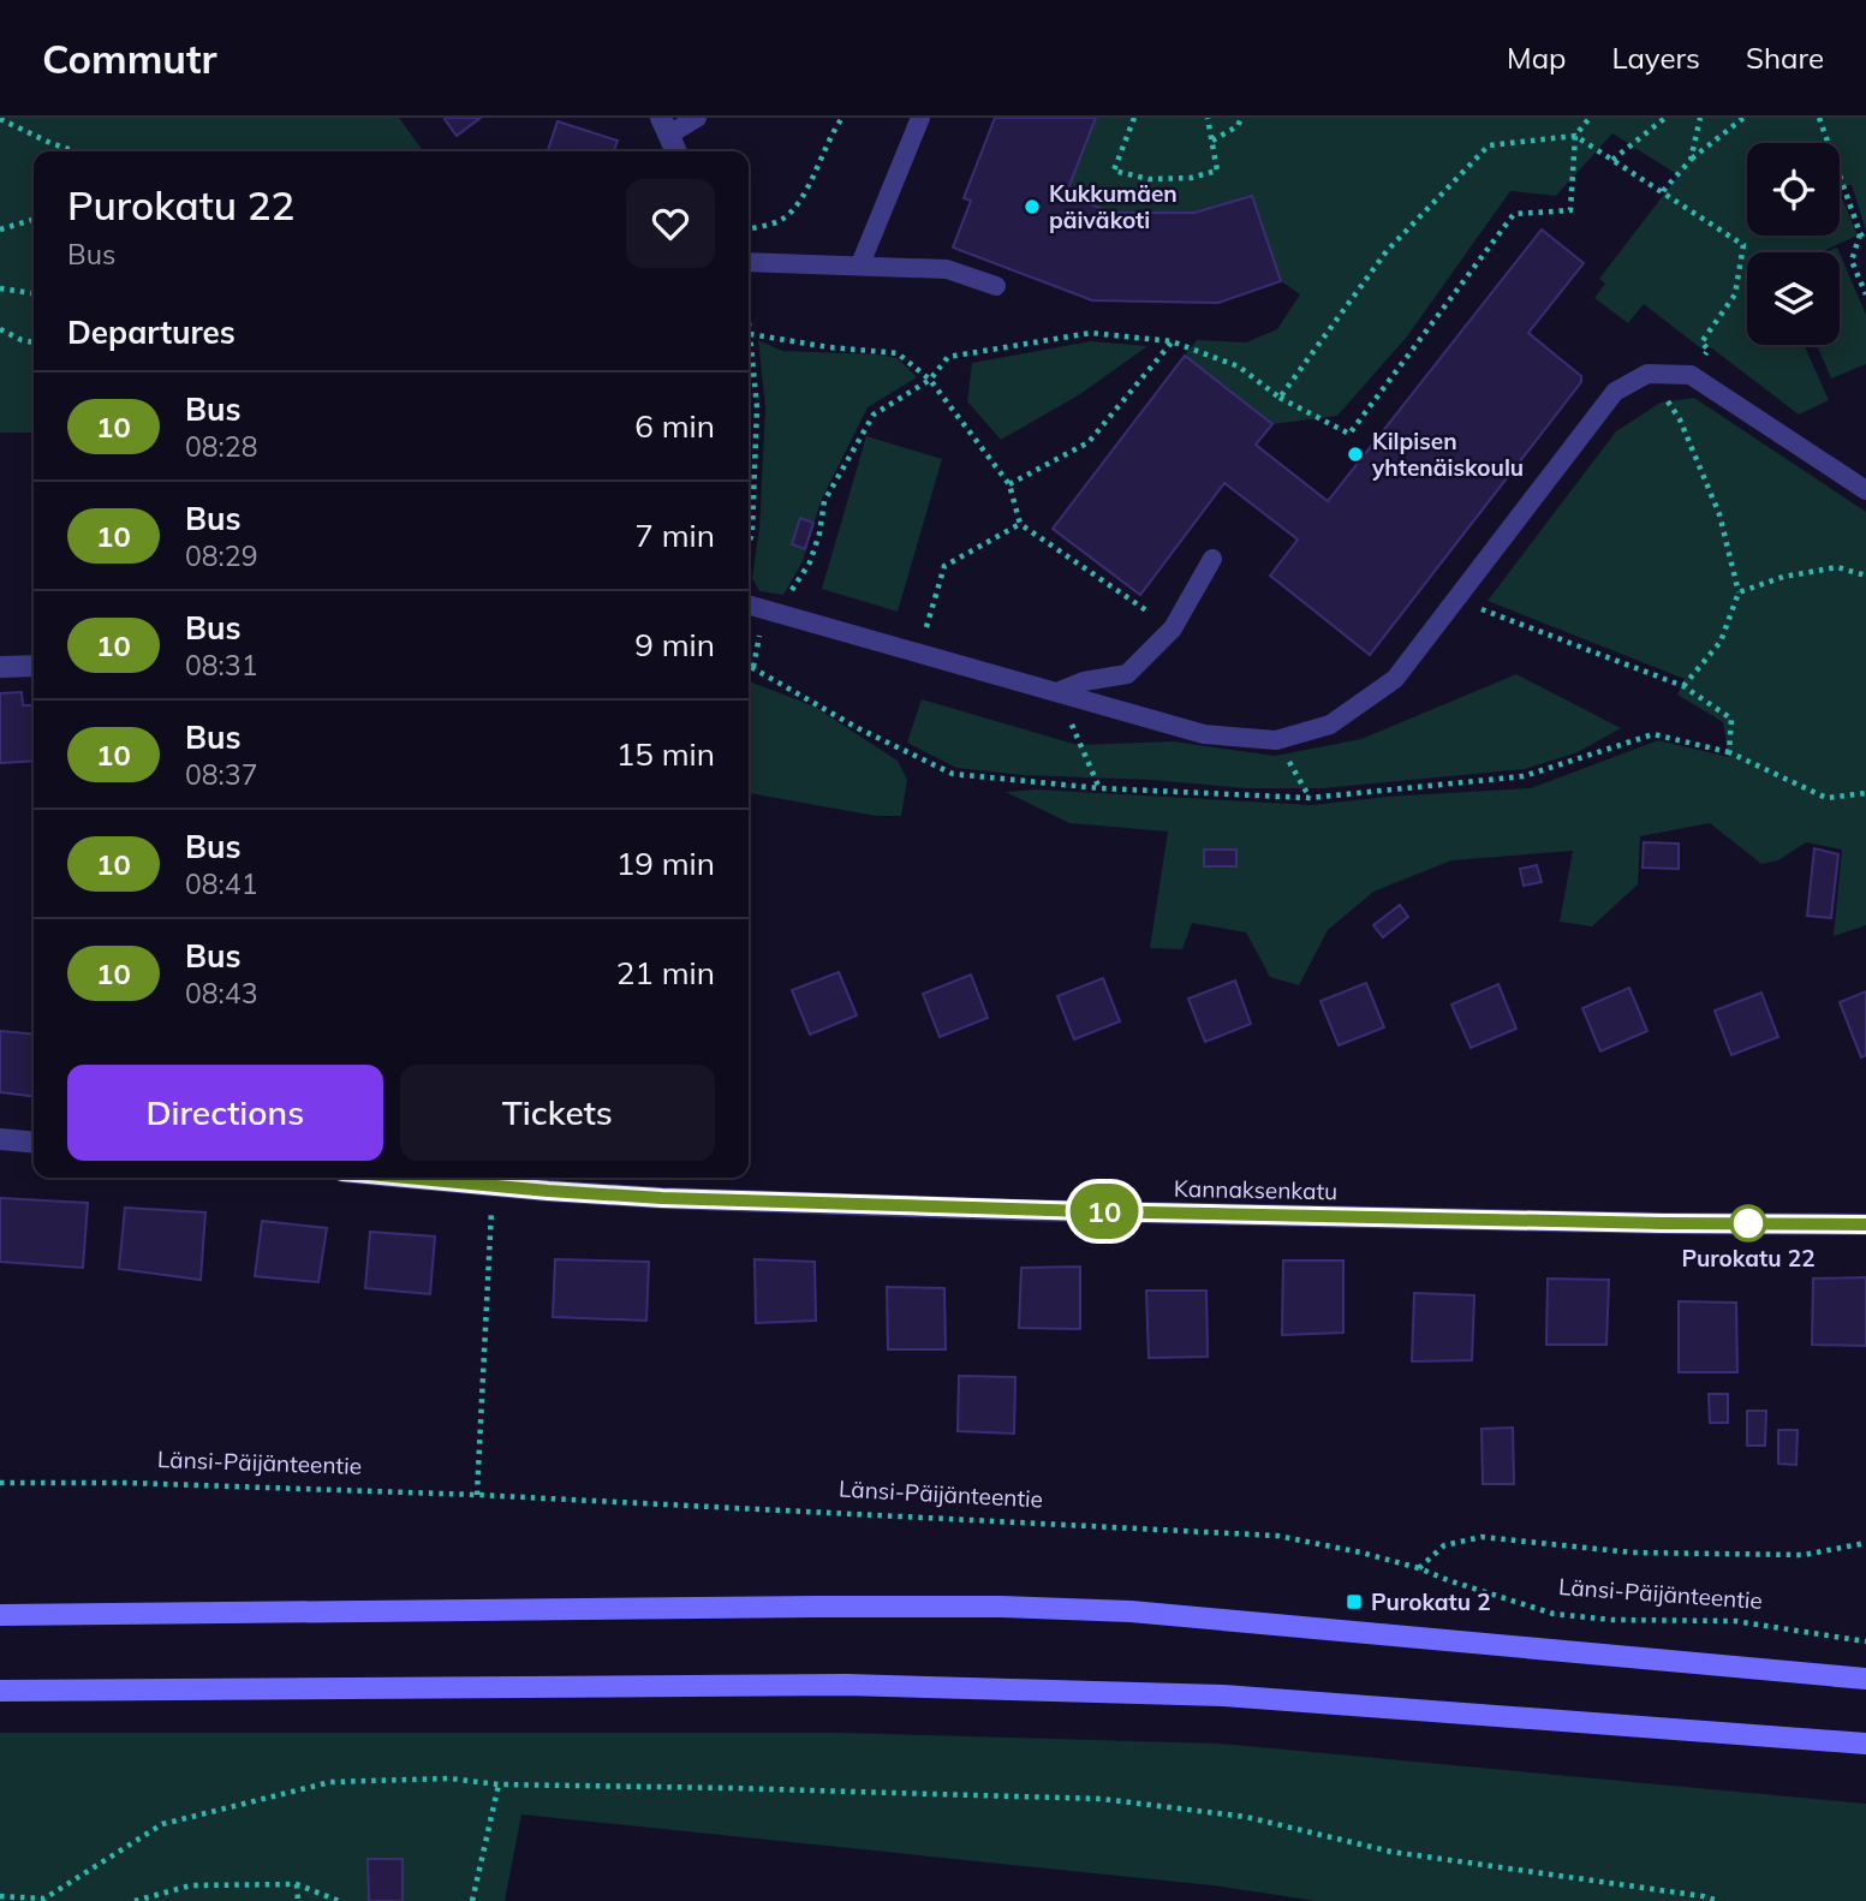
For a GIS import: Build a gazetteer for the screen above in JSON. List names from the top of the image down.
{
  "streets": {
    "street": ["Kannaksenkatu"],
    "path": ["Länsi-Päijänteentie"]
  },
  "places": {
    "other": ["Kukkumäen päiväkoti", "Kilpisen yhtenäiskoulu", "Purokatu 22"],
    "transit": ["Purokatu 2"]
  },
  "lines": ["bus line 10"],
  "page": {
    "header": "Commutr",
    "nav": ["Map", "Layers", "Share"],
    "on_map": "10",
    "heading": [
      ["Purokatu 22", "Bus"],
      "Departures"
    ],
    "list": [
      {
        "mark": "10",
        "name": "Bus",
        "note": "08:28",
        "value": "6 min"
      },
      {
        "mark": "10",
        "name": "Bus",
        "note": "08:29",
        "value": "7 min"
      },
      {
        "mark": "10",
        "name": "Bus",
        "note": "08:31",
        "value": "9 min"
      },
      {
        "mark": "10",
        "name": "Bus",
        "note": "08:37",
        "value": "15 min"
      },
      {
        "mark": "10",
        "name": "Bus",
        "note": "08:41",
        "value": "19 min"
      },
      {
        "mark": "10",
        "name": "Bus",
        "note": "08:43",
        "value": "21 min"
      }
    ],
    "buttons": ["Directions", "Tickets"]
  }
}
